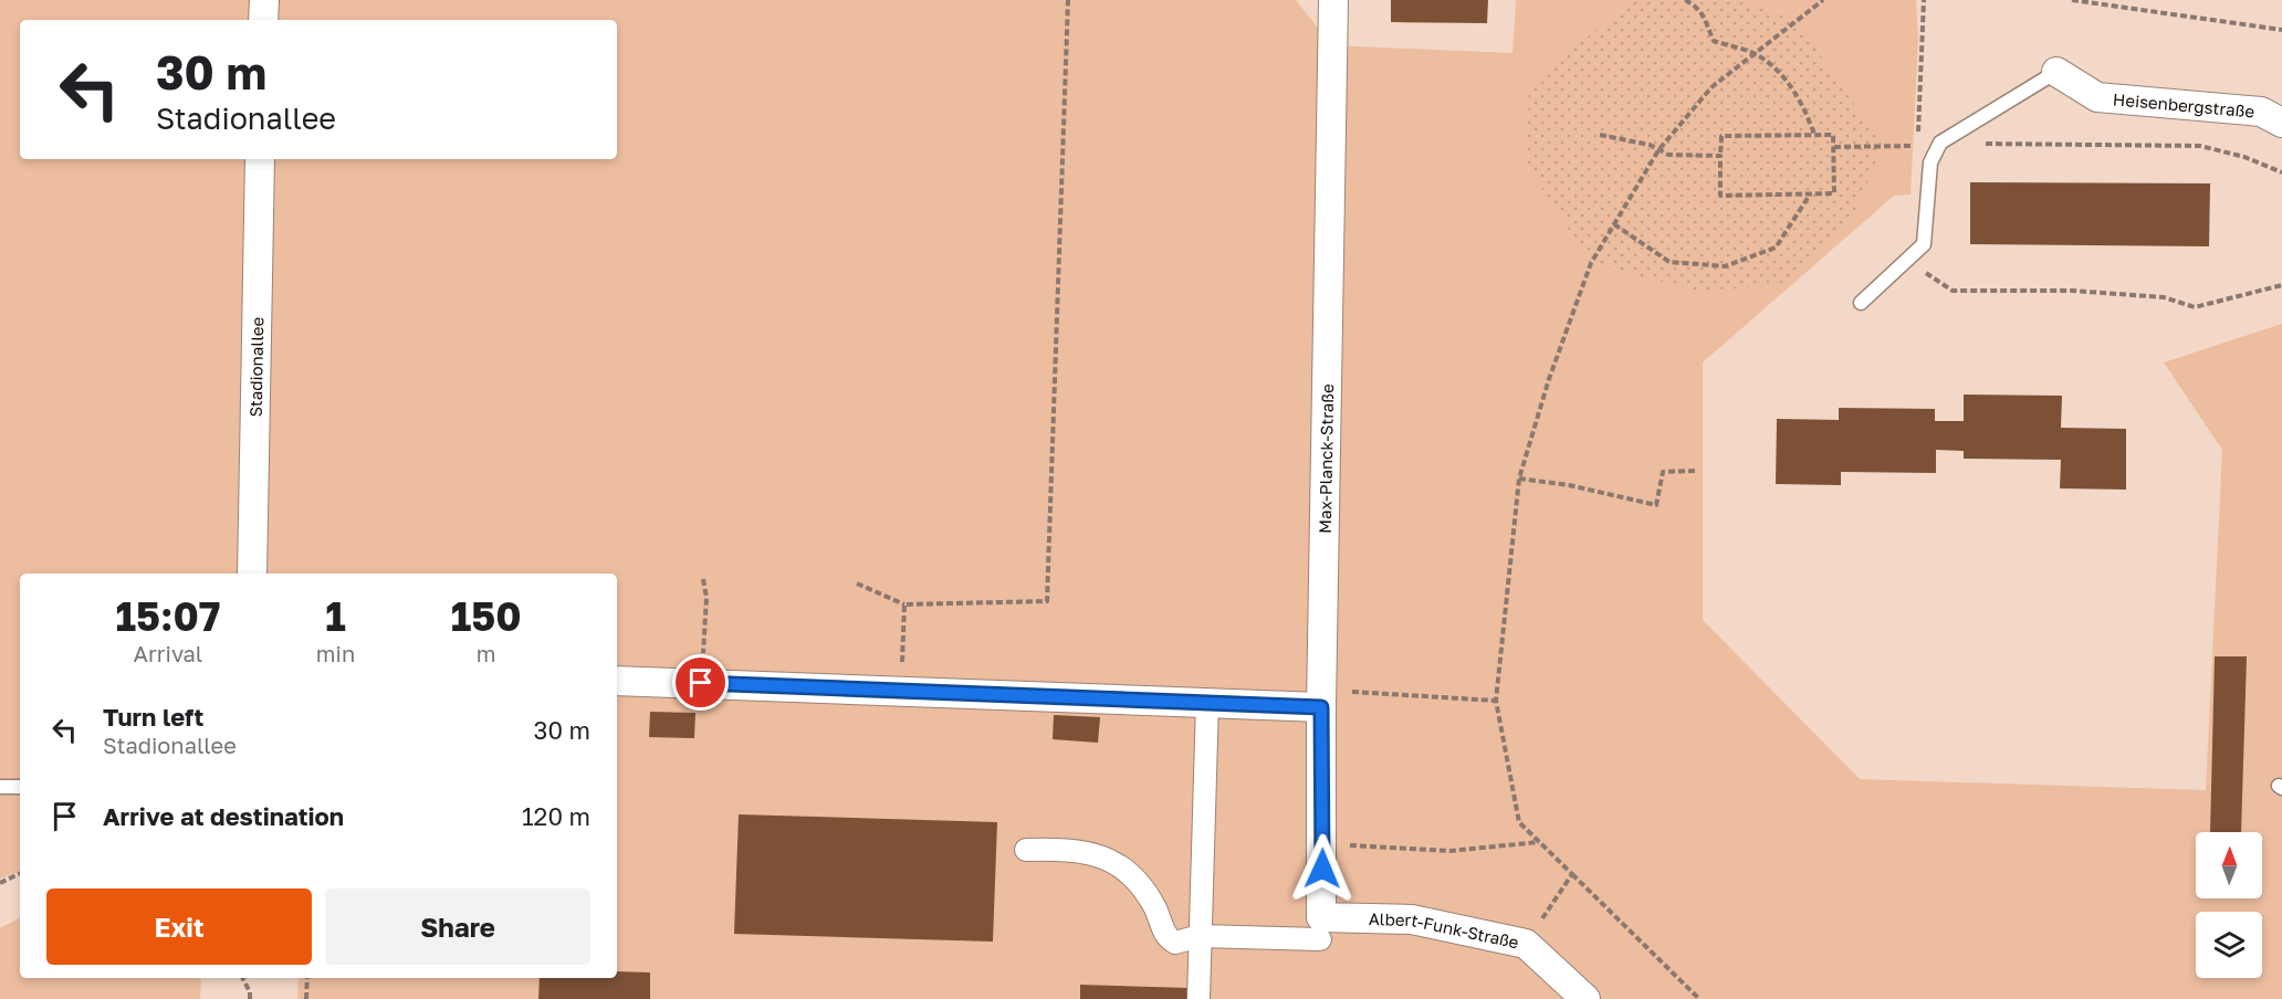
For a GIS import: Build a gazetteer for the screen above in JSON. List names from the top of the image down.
{
  "streets": {
    "street": [
      "Heisenbergstraße",
      "Stadionallee",
      "Max-Planck-Straße",
      "Albert-Funk-Straße"
    ]
  },
  "crossings": [
    ["Max-Planck-Straße", "Albert-Funk-Straße"]
  ],
  "north": "top",
  "page": {
    "turn": ["30 m", "Stadionallee"],
    "eta": [
      "15:07",
      "Arrival",
      "1",
      "min",
      "150",
      "m"
    ],
    "list": [
      {
        "name": "Turn left",
        "note": "Stadionallee",
        "value": "30 m"
      },
      {
        "name": "Arrive at destination",
        "value": "120 m"
      }
    ],
    "buttons": ["Exit", "Share"]
  }
}
